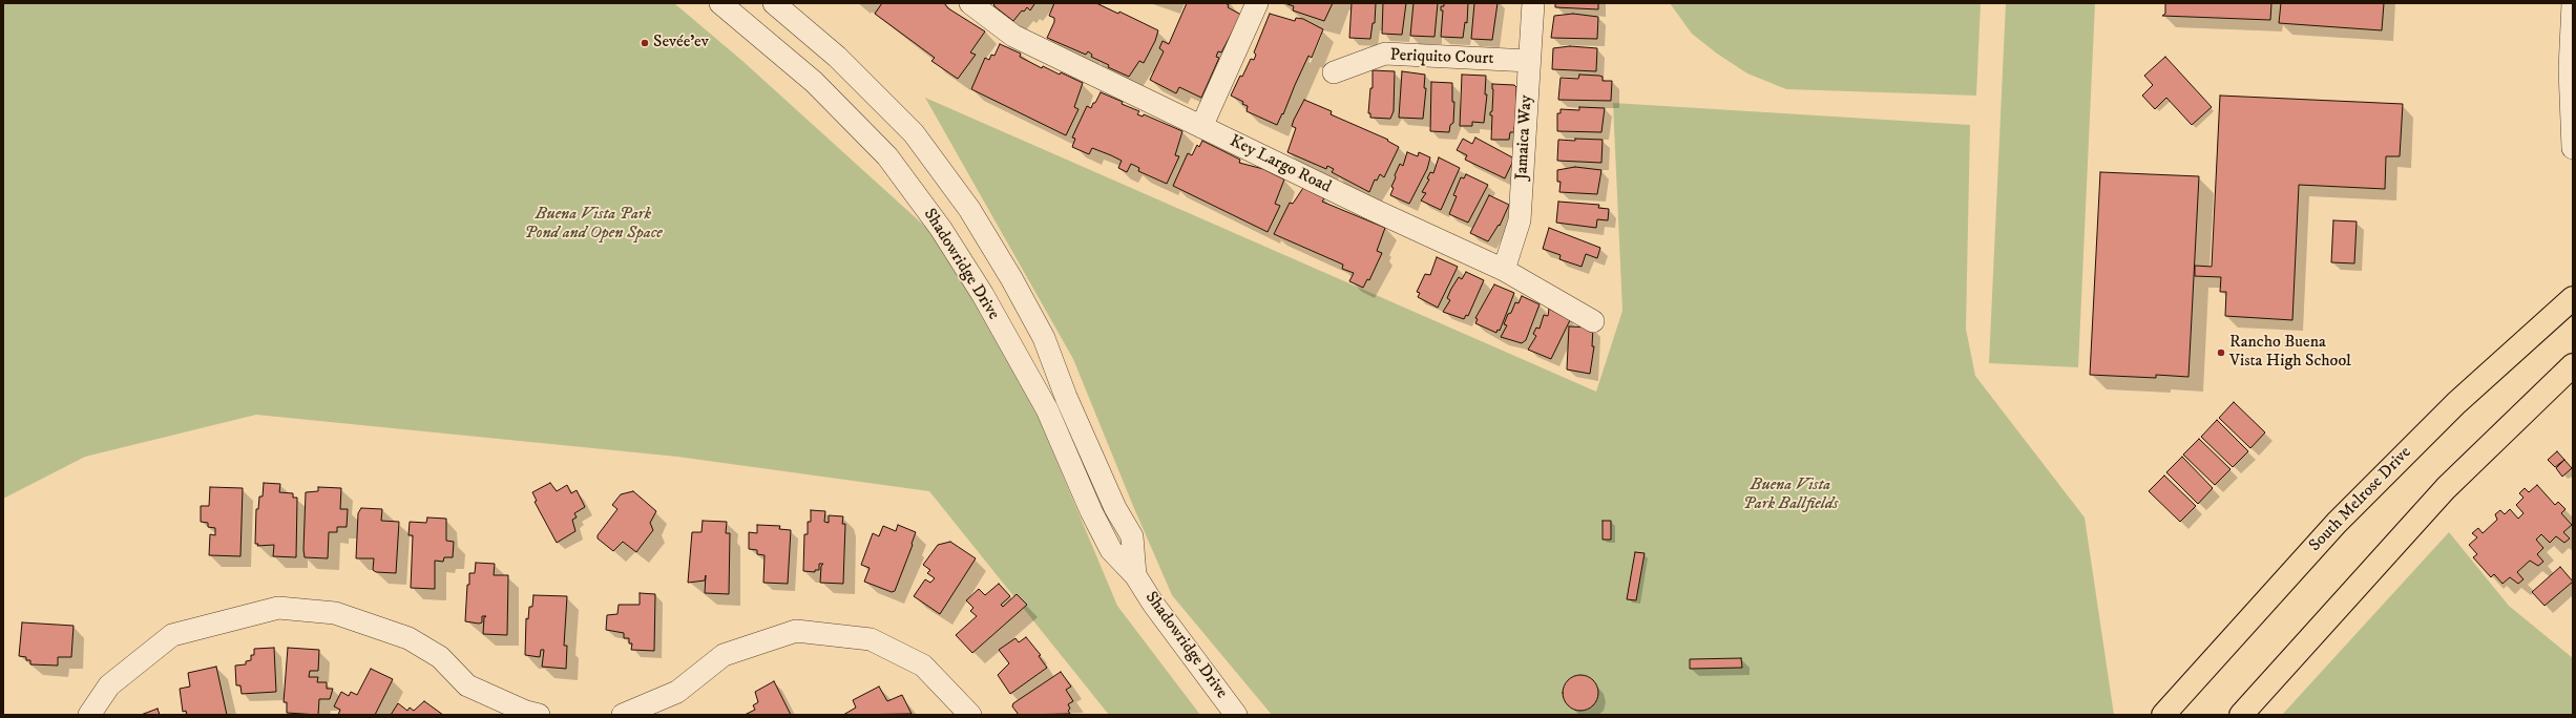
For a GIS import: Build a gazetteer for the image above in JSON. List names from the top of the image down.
{
  "streets": {
    "main road": ["South Melrose Drive"],
    "street": [
      "Periquito Court",
      "Jamaica Way",
      "Key Largo Road",
      "Shadowridge Drive"
    ]
  },
  "crossings": [
    ["Periquito Court", "Jamaica Way"],
    ["Jamaica Way", "Key Largo Road"]
  ],
  "parks": ["Buena Vista Park Pond and Open Space", "Buena Vista Park Ballfields"],
  "places": ["Sevée'ev", "Rancho Buena Vista High School"]
}
